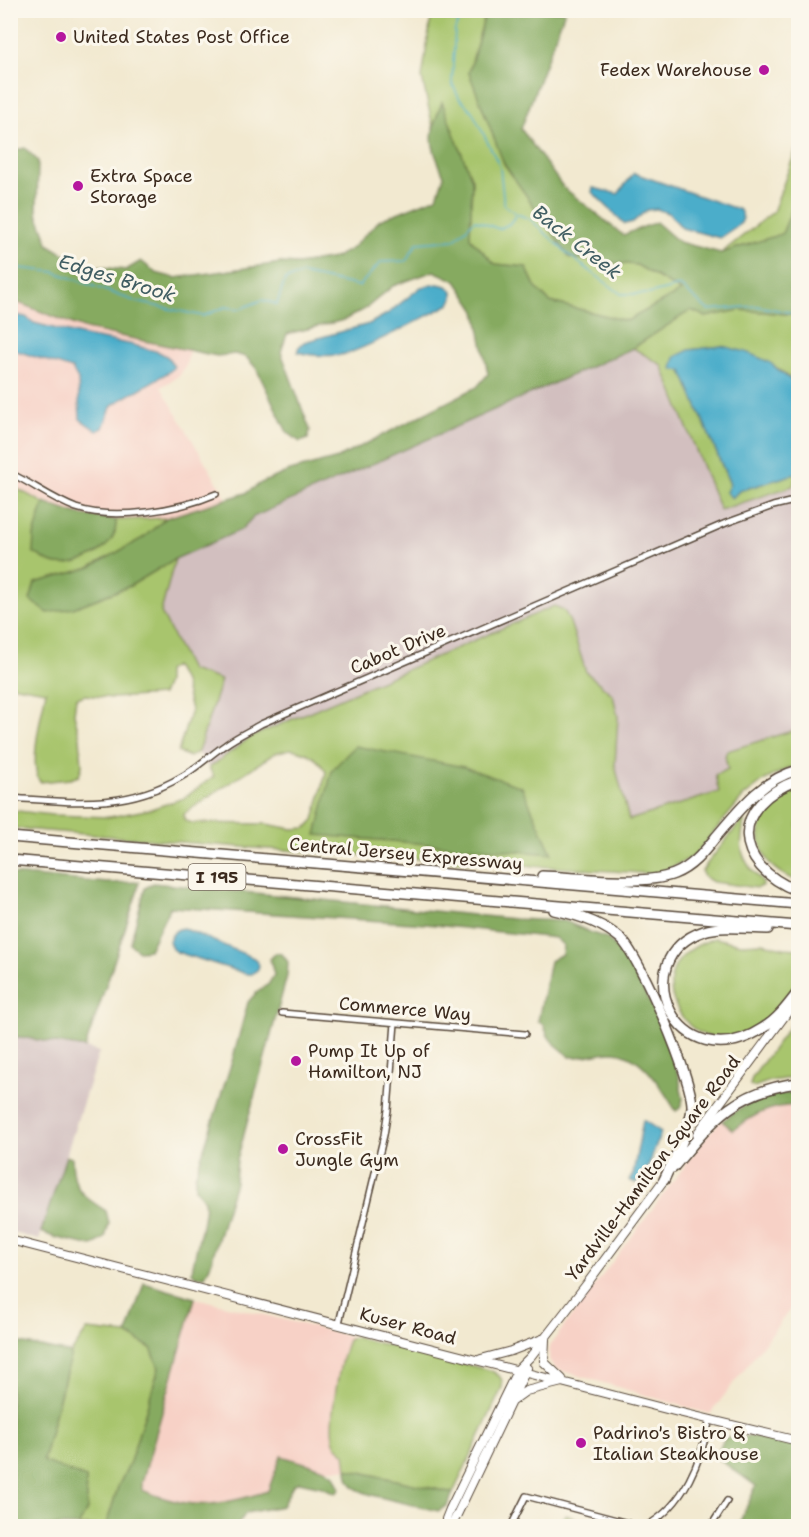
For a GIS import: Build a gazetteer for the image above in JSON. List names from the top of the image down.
{
  "streets": {
    "highway": ["Central Jersey Expressway", "I 195"],
    "street": [
      "Cabot Drive",
      "Commerce Way",
      "Yardville-Hamilton Square Road",
      "Kuser Road"
    ]
  },
  "crossings": [
    ["Yardville-Hamilton Square Road", "Kuser Road"]
  ],
  "water": ["Back Creek", "Edges Brook"],
  "places": [
    "United States Post Office",
    "Fedex Warehouse",
    "Extra Space Storage",
    "Pump It Up of Hamilton, NJ",
    "CrossFit Jungle Gym",
    "Padrino's Bistro & Italian Steakhouse"
  ]
}
